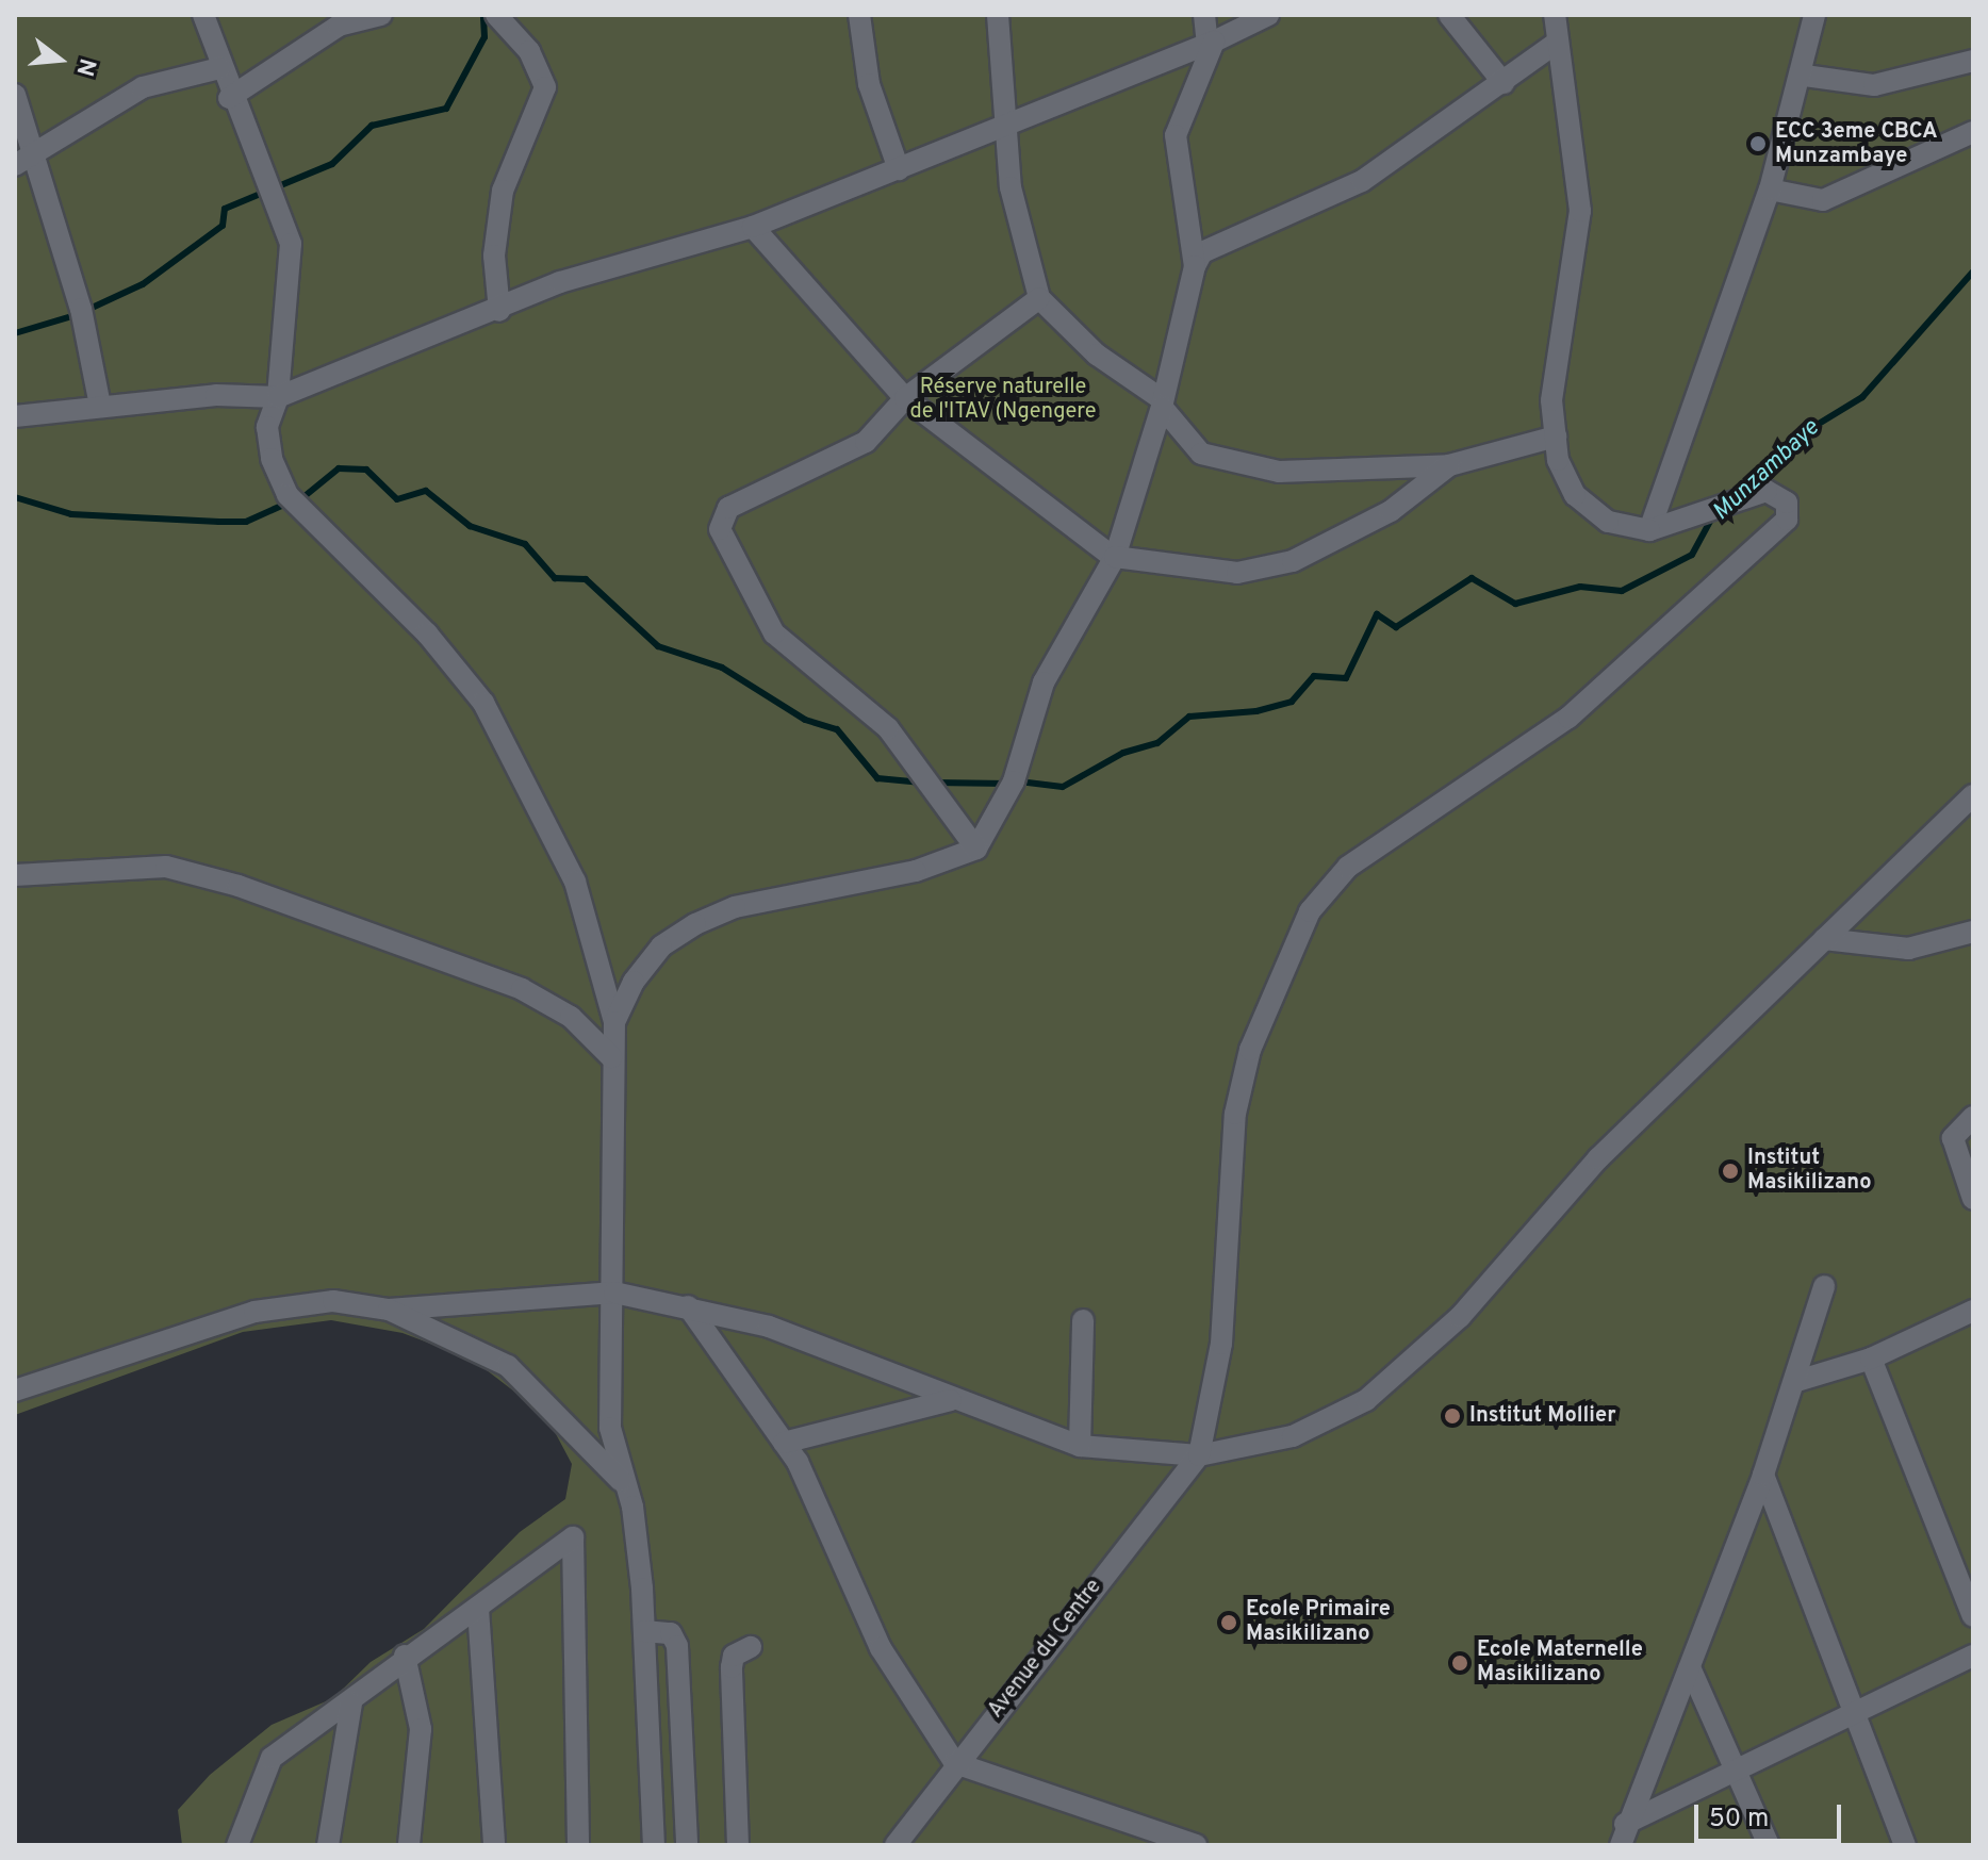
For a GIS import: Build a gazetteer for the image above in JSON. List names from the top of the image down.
{
  "streets": {
    "street": ["Avenue du Centre"]
  },
  "water": ["Munzambaye"],
  "parks": ["Réserve naturelle de l'ITAV (Ngengere"],
  "places": [
    "ECC 3eme CBCA Munzambaye",
    "Institut Masikilizano",
    "Institut Mollier",
    "Ecole Primaire Masikilizano",
    "Ecole Maternelle Masikilizano"
  ],
  "scale_bar": "50 m",
  "north": "right"
}
